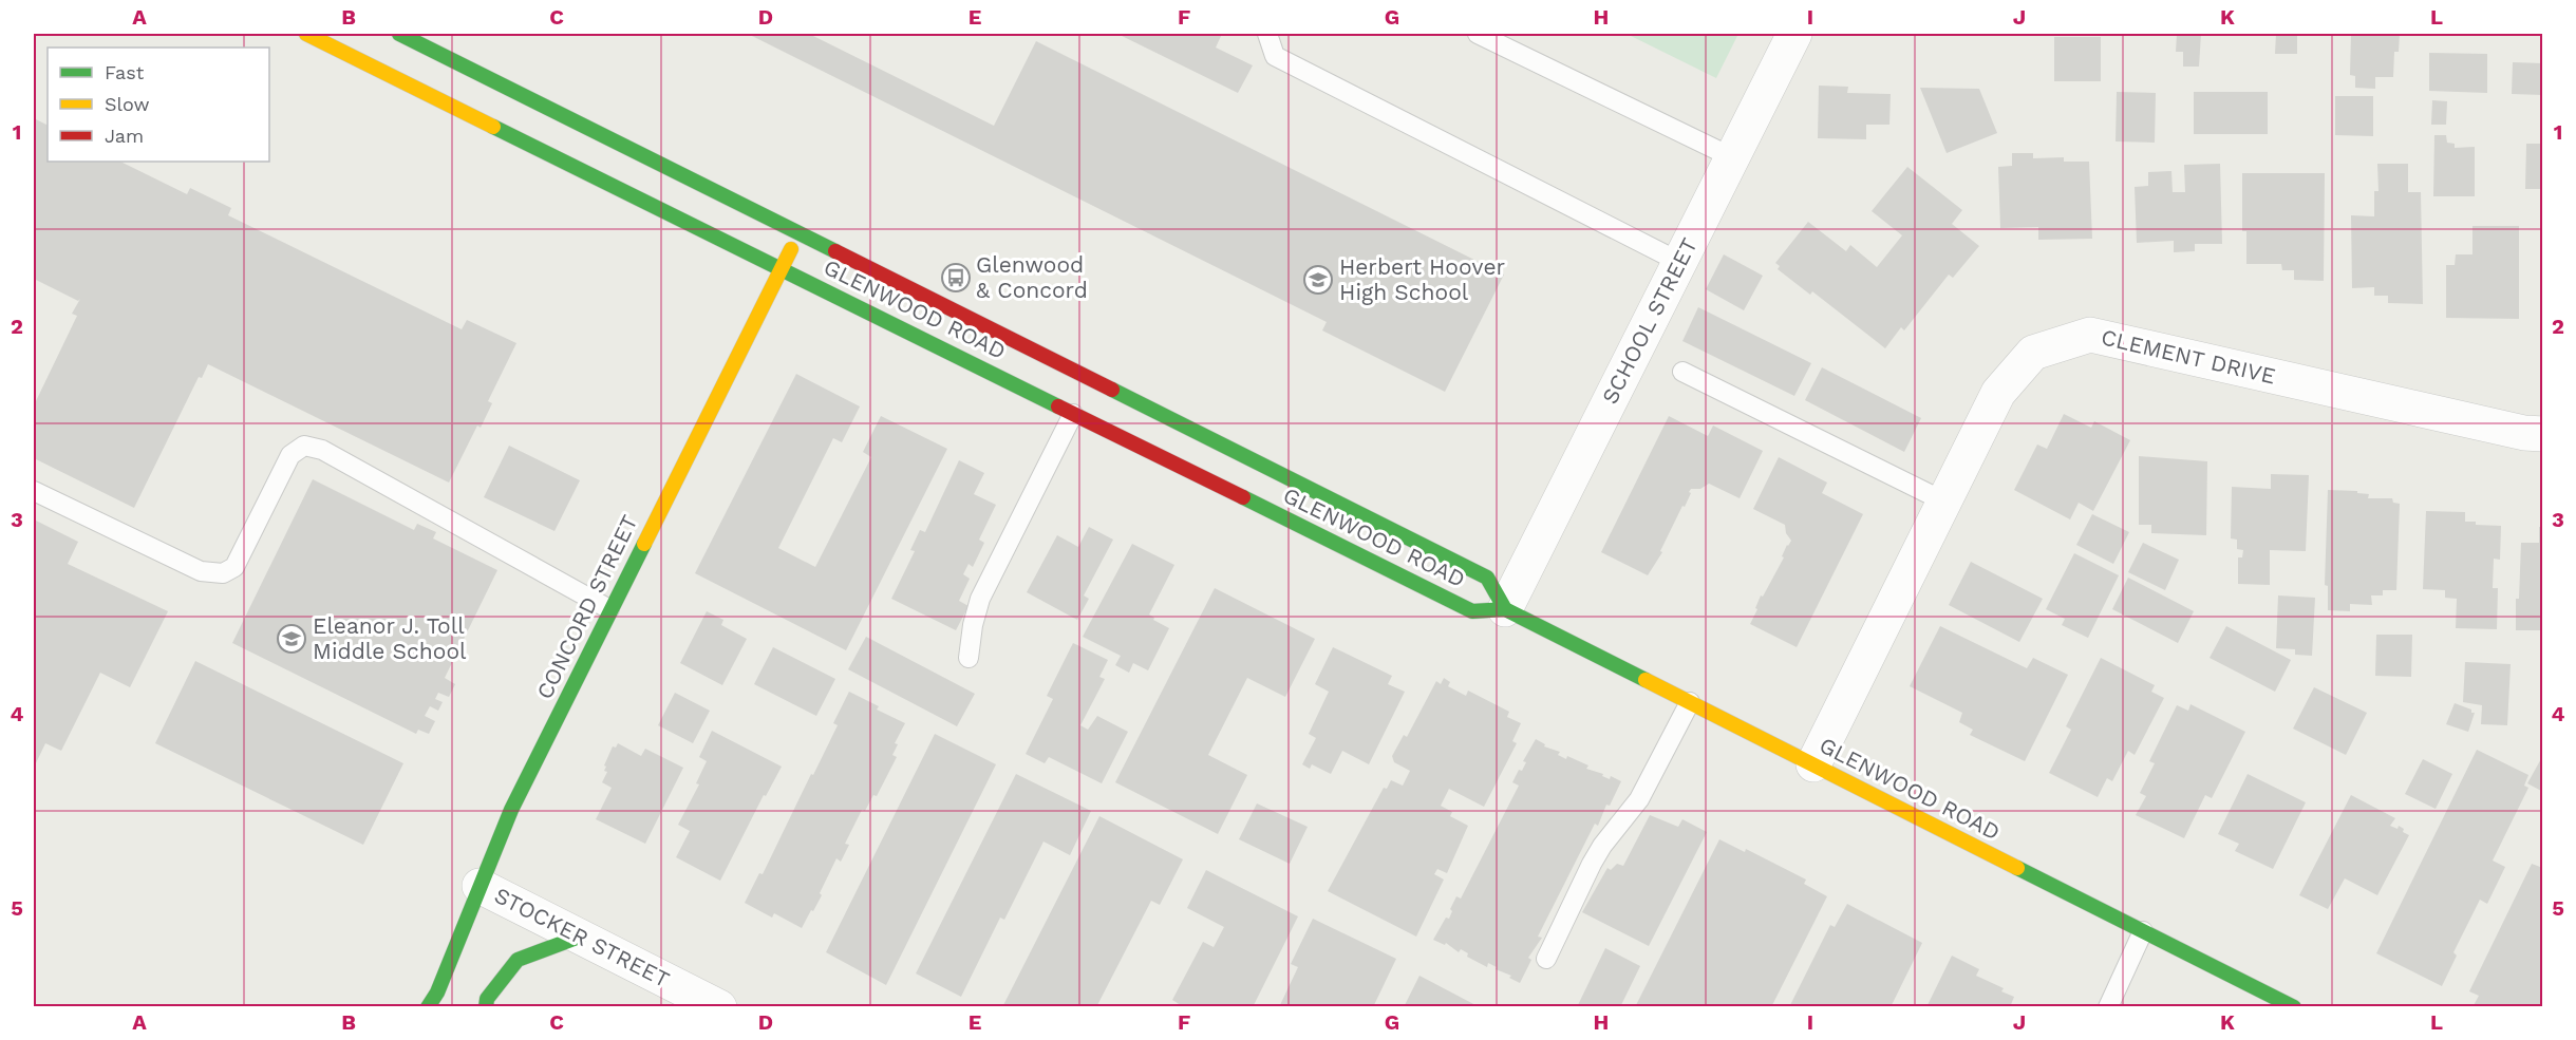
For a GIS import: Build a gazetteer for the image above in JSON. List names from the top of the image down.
{
  "streets": {
    "street": [
      "GLENWOOD ROAD",
      "SCHOOL STREET",
      "CLEMENT DRIVE",
      "CONCORD STREET",
      "STOCKER STREET"
    ]
  },
  "crossings": [
    ["GLENWOOD ROAD", "SCHOOL STREET"],
    ["GLENWOOD ROAD", "CLEMENT DRIVE"],
    ["GLENWOOD ROAD", "CONCORD STREET"],
    ["CONCORD STREET", "STOCKER STREET"]
  ],
  "places": {
    "bus stop": ["Glenwood & Concord"],
    "school or university": ["Herbert Hoover High School", "Eleanor J. Toll Middle School"]
  },
  "legend": ["Fast", "Slow", "Jam"],
  "grid": {
    "columns": [
      "A",
      "B",
      "C",
      "D",
      "E",
      "F",
      "G",
      "H",
      "I",
      "J",
      "K",
      "L"
    ],
    "rows": [
      "1",
      "2",
      "3",
      "4",
      "5"
    ]
  }
}
